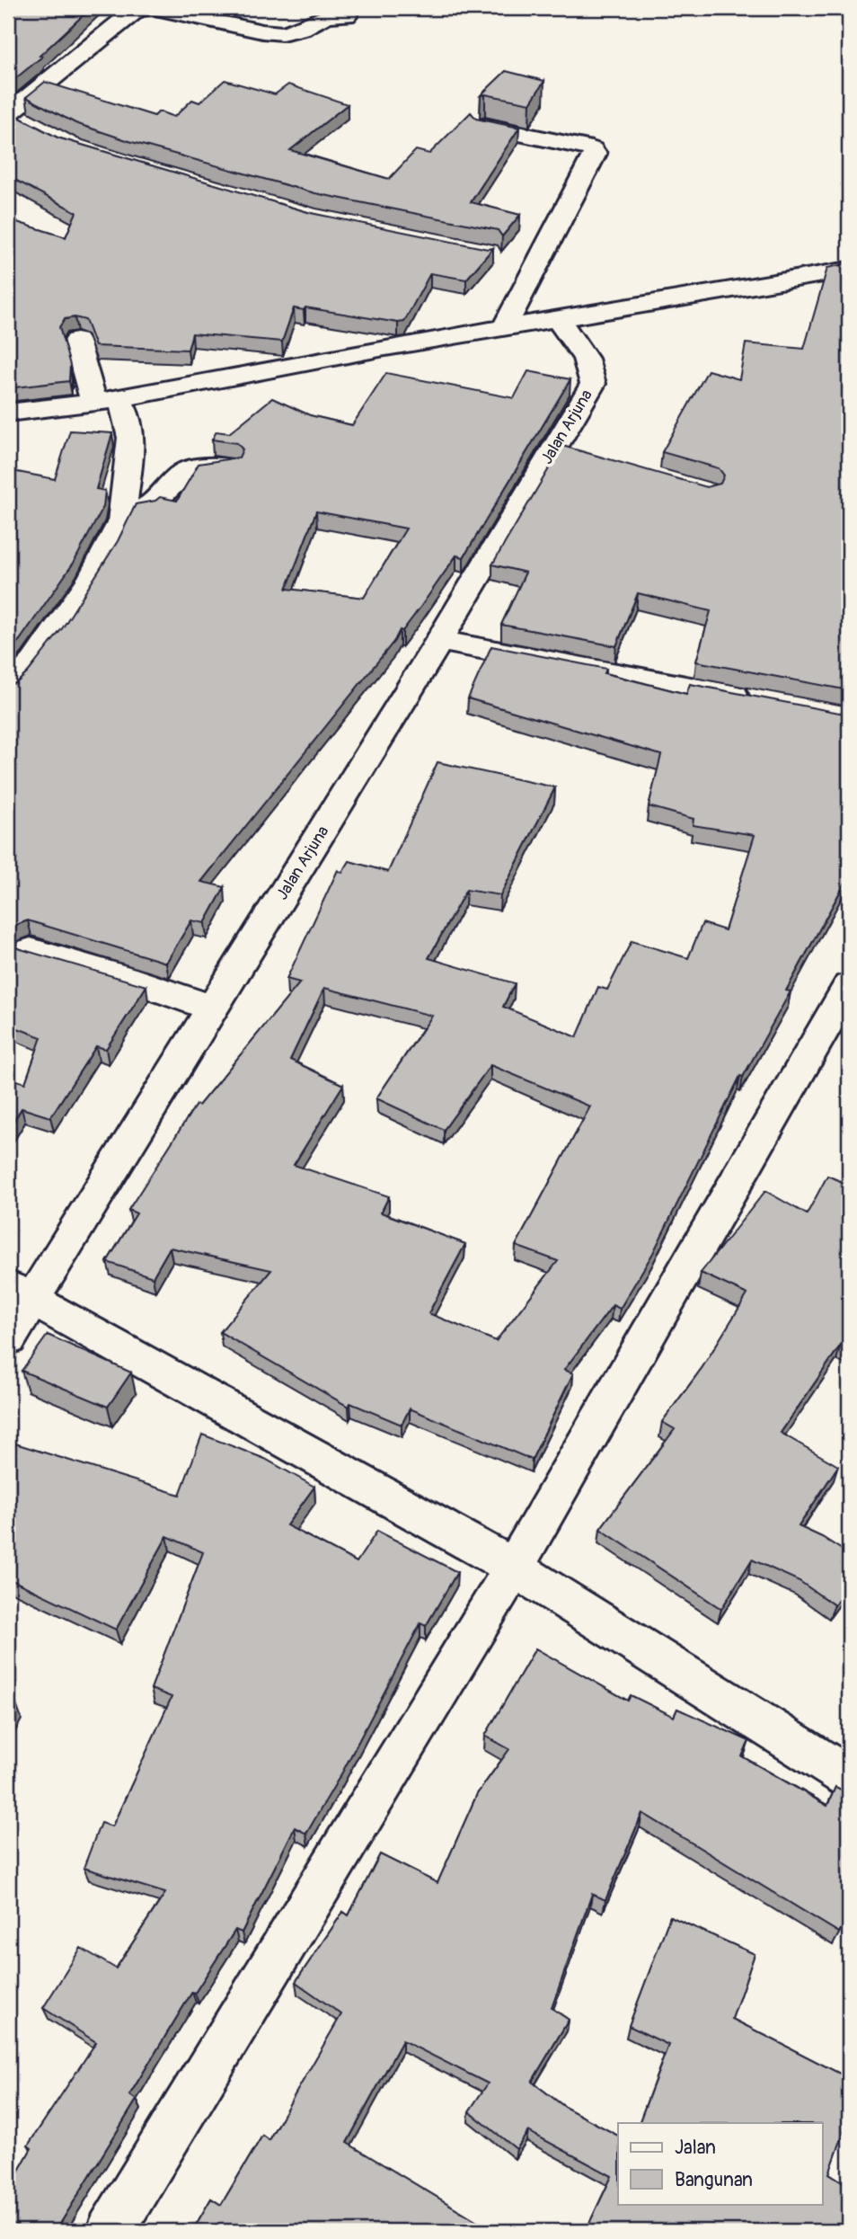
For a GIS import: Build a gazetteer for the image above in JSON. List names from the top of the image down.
{
  "streets": {
    "street": ["Jalan Arjuna"]
  },
  "legend": ["Jalan", "Bangunan"]
}
